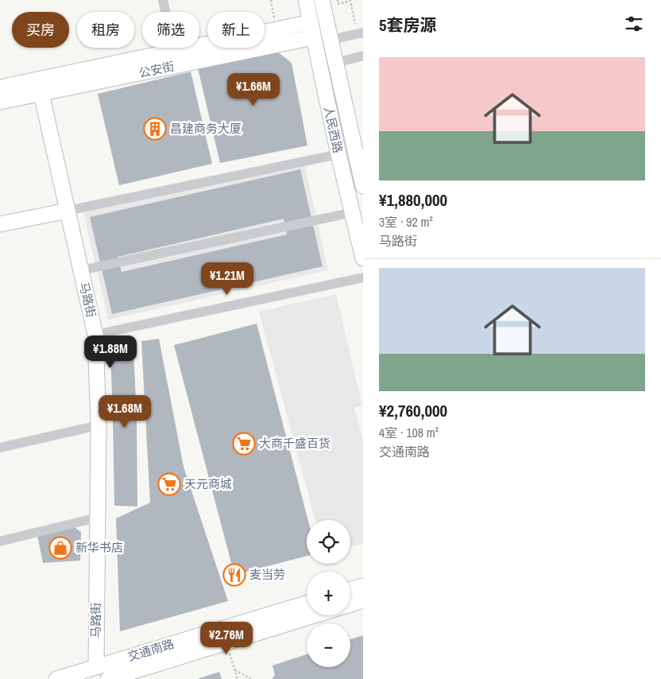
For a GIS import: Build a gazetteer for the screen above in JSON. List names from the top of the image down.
{
  "streets": {
    "street": [
      "公安街",
      "人民西路",
      "马路街",
      "交通南路"
    ]
  },
  "crossings": [
    ["公安街", "人民西路"],
    ["公安街", "马路街"],
    ["马路街", "交通南路"]
  ],
  "places": {
    "building": ["昌建商务大厦"],
    "supermarket": ["大商千盛百货", "天元商城"],
    "shop": ["新华书店"],
    "restaurant": ["麦当劳"]
  },
  "page": {
    "heading": "5套房源",
    "chip": [
      "买房",
      "租房",
      "筛选",
      "新上"
    ],
    "list": [
      {
        "name": "¥1,880,000",
        "note": "3室 · 92 m² · 马路街"
      },
      {
        "name": "¥2,760,000",
        "note": "4室 · 108 m² · 交通南路"
      }
    ],
    "price": [
      "¥1.66M",
      "¥1.21M",
      "¥1.88M",
      "¥1.68M",
      "¥2.76M"
    ],
    "map_buttons": ["+", "−"]
  }
}
